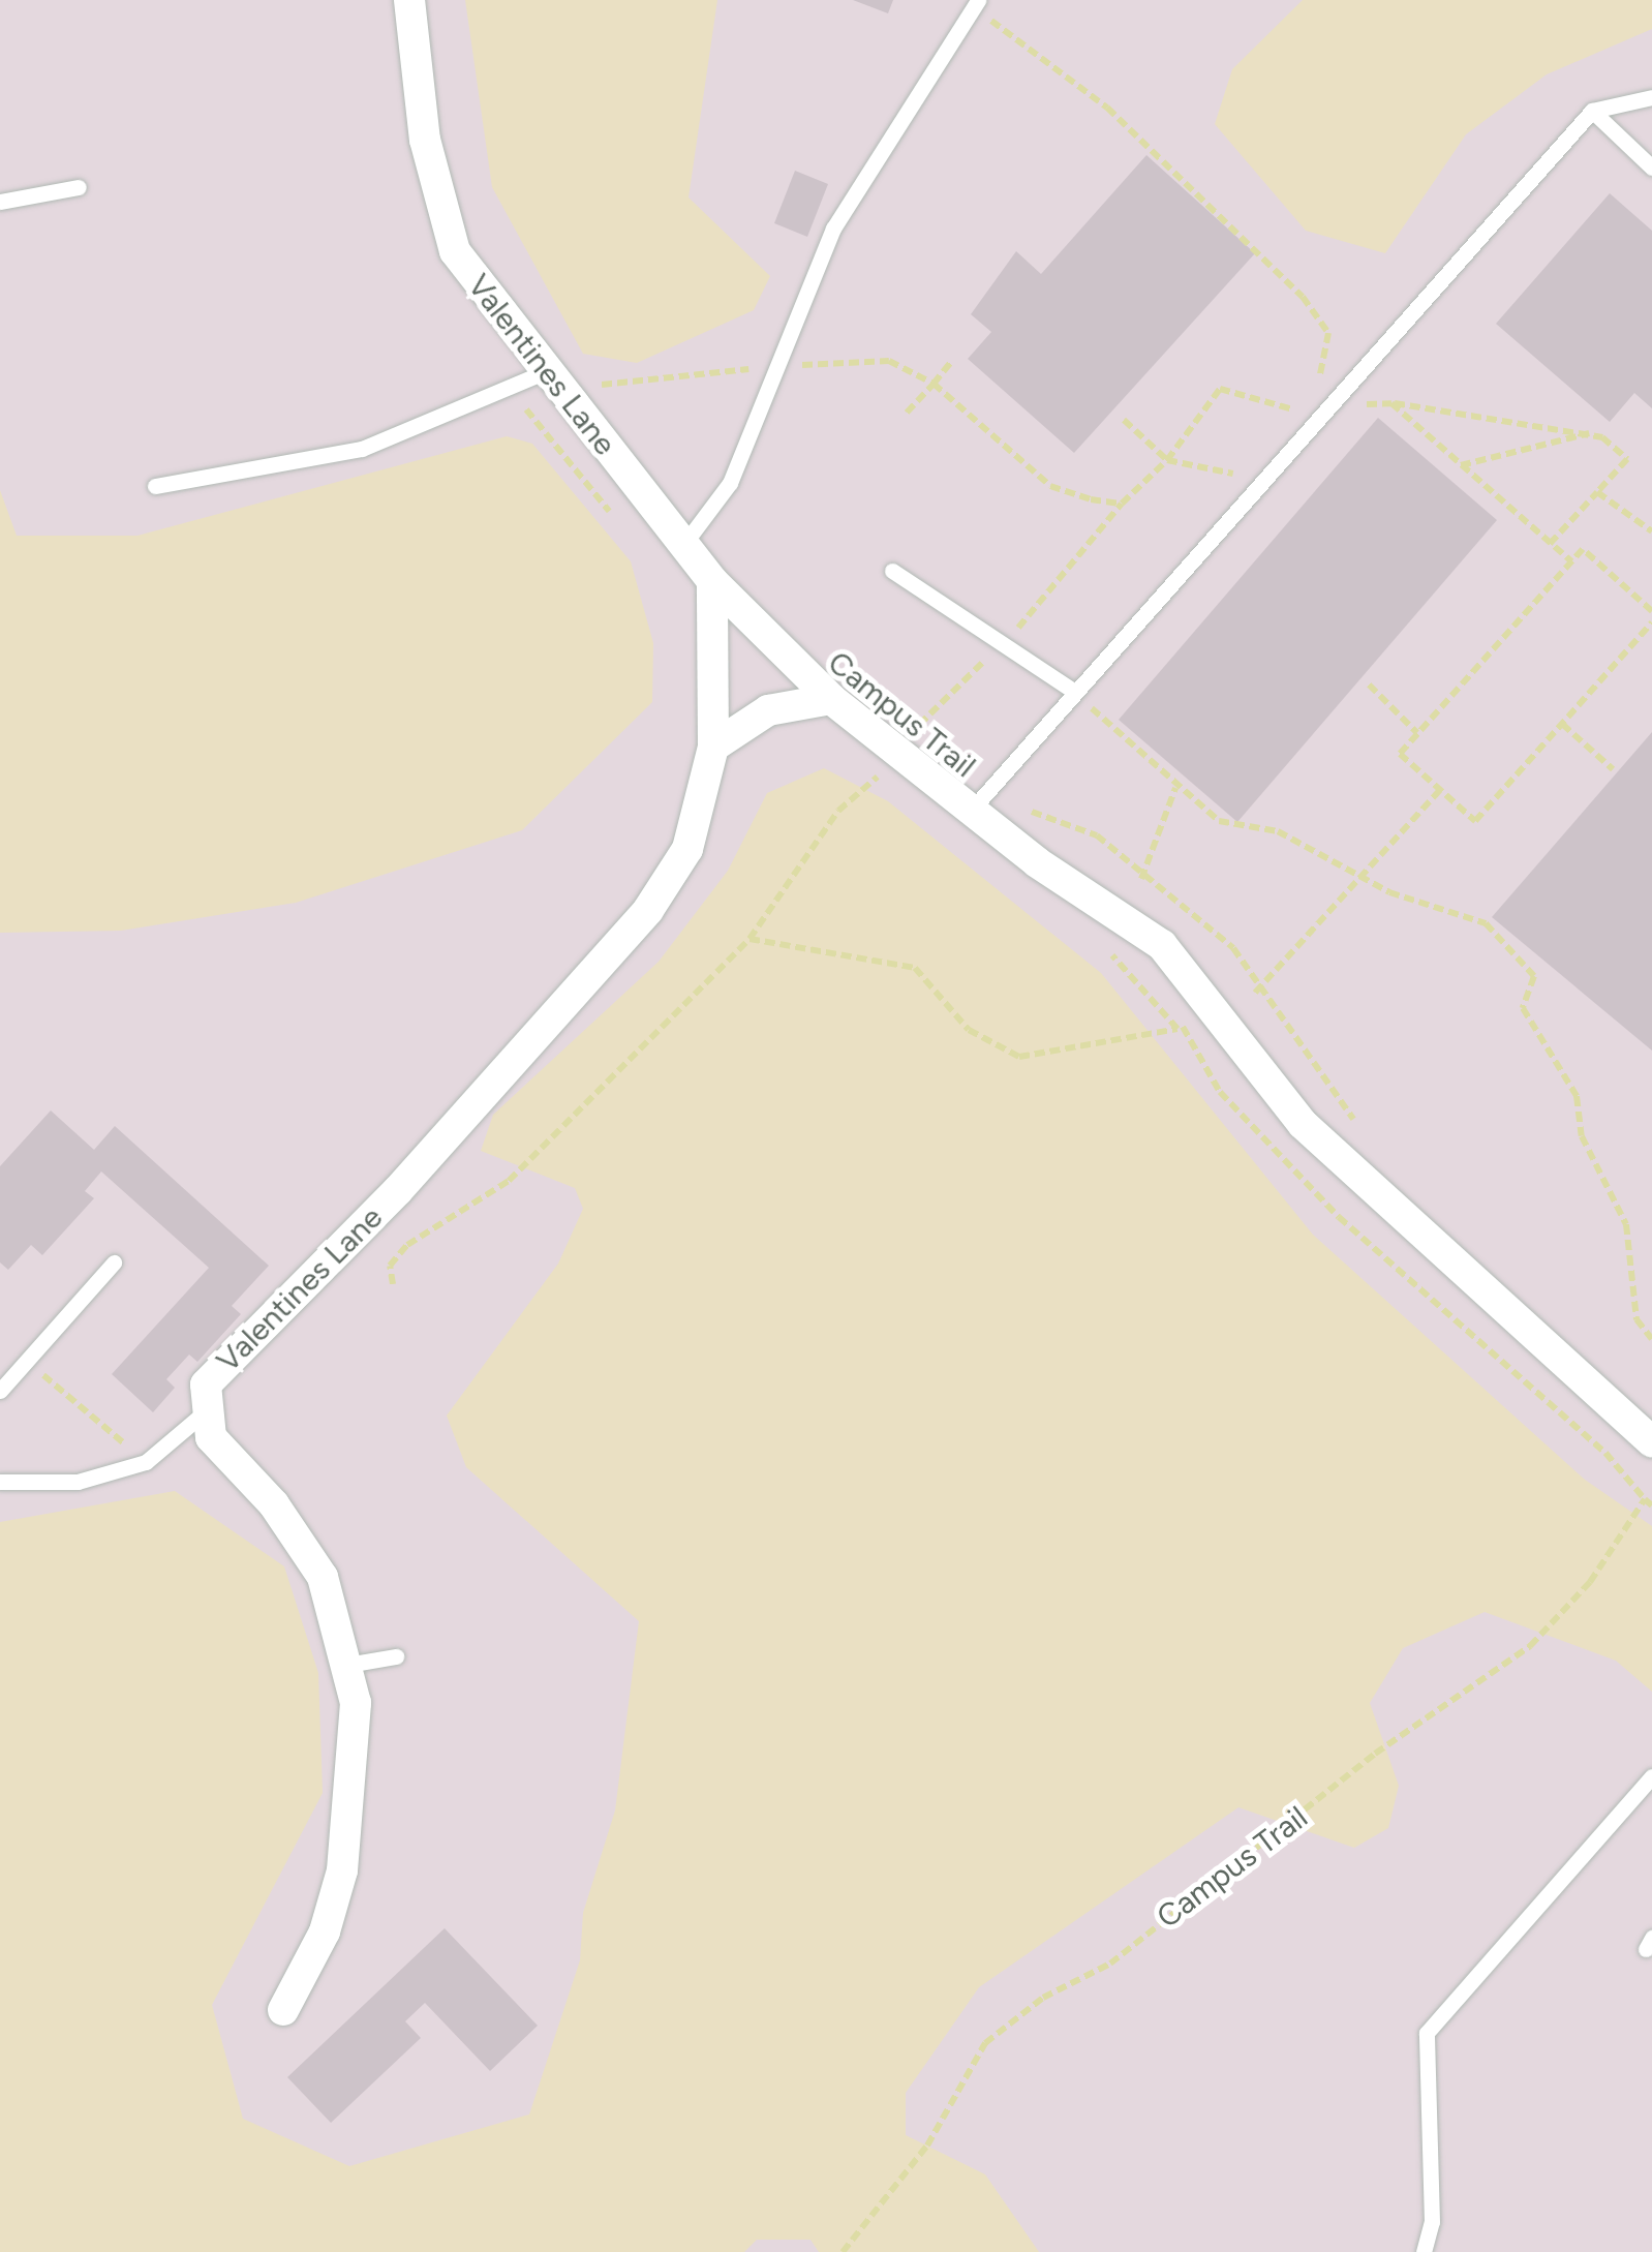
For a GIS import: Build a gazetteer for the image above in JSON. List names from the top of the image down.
{
  "streets": {
    "street": ["Valentines Lane"],
    "path": ["Campus Trail"]
  },
  "crossings": [
    ["Valentines Lane", "Campus Trail"]
  ]
}
